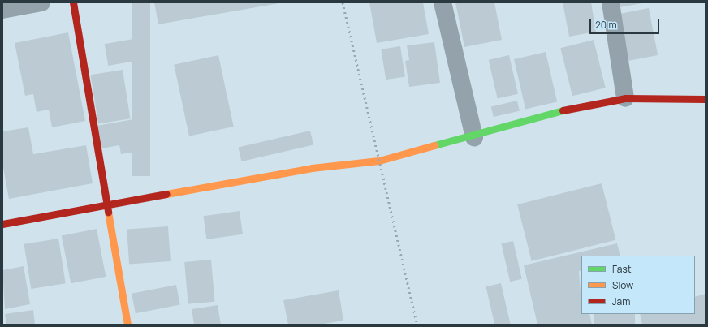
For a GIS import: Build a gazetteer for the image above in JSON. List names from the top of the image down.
{
  "legend": ["Fast", "Slow", "Jam"],
  "scale_bar": "20 m"
}
